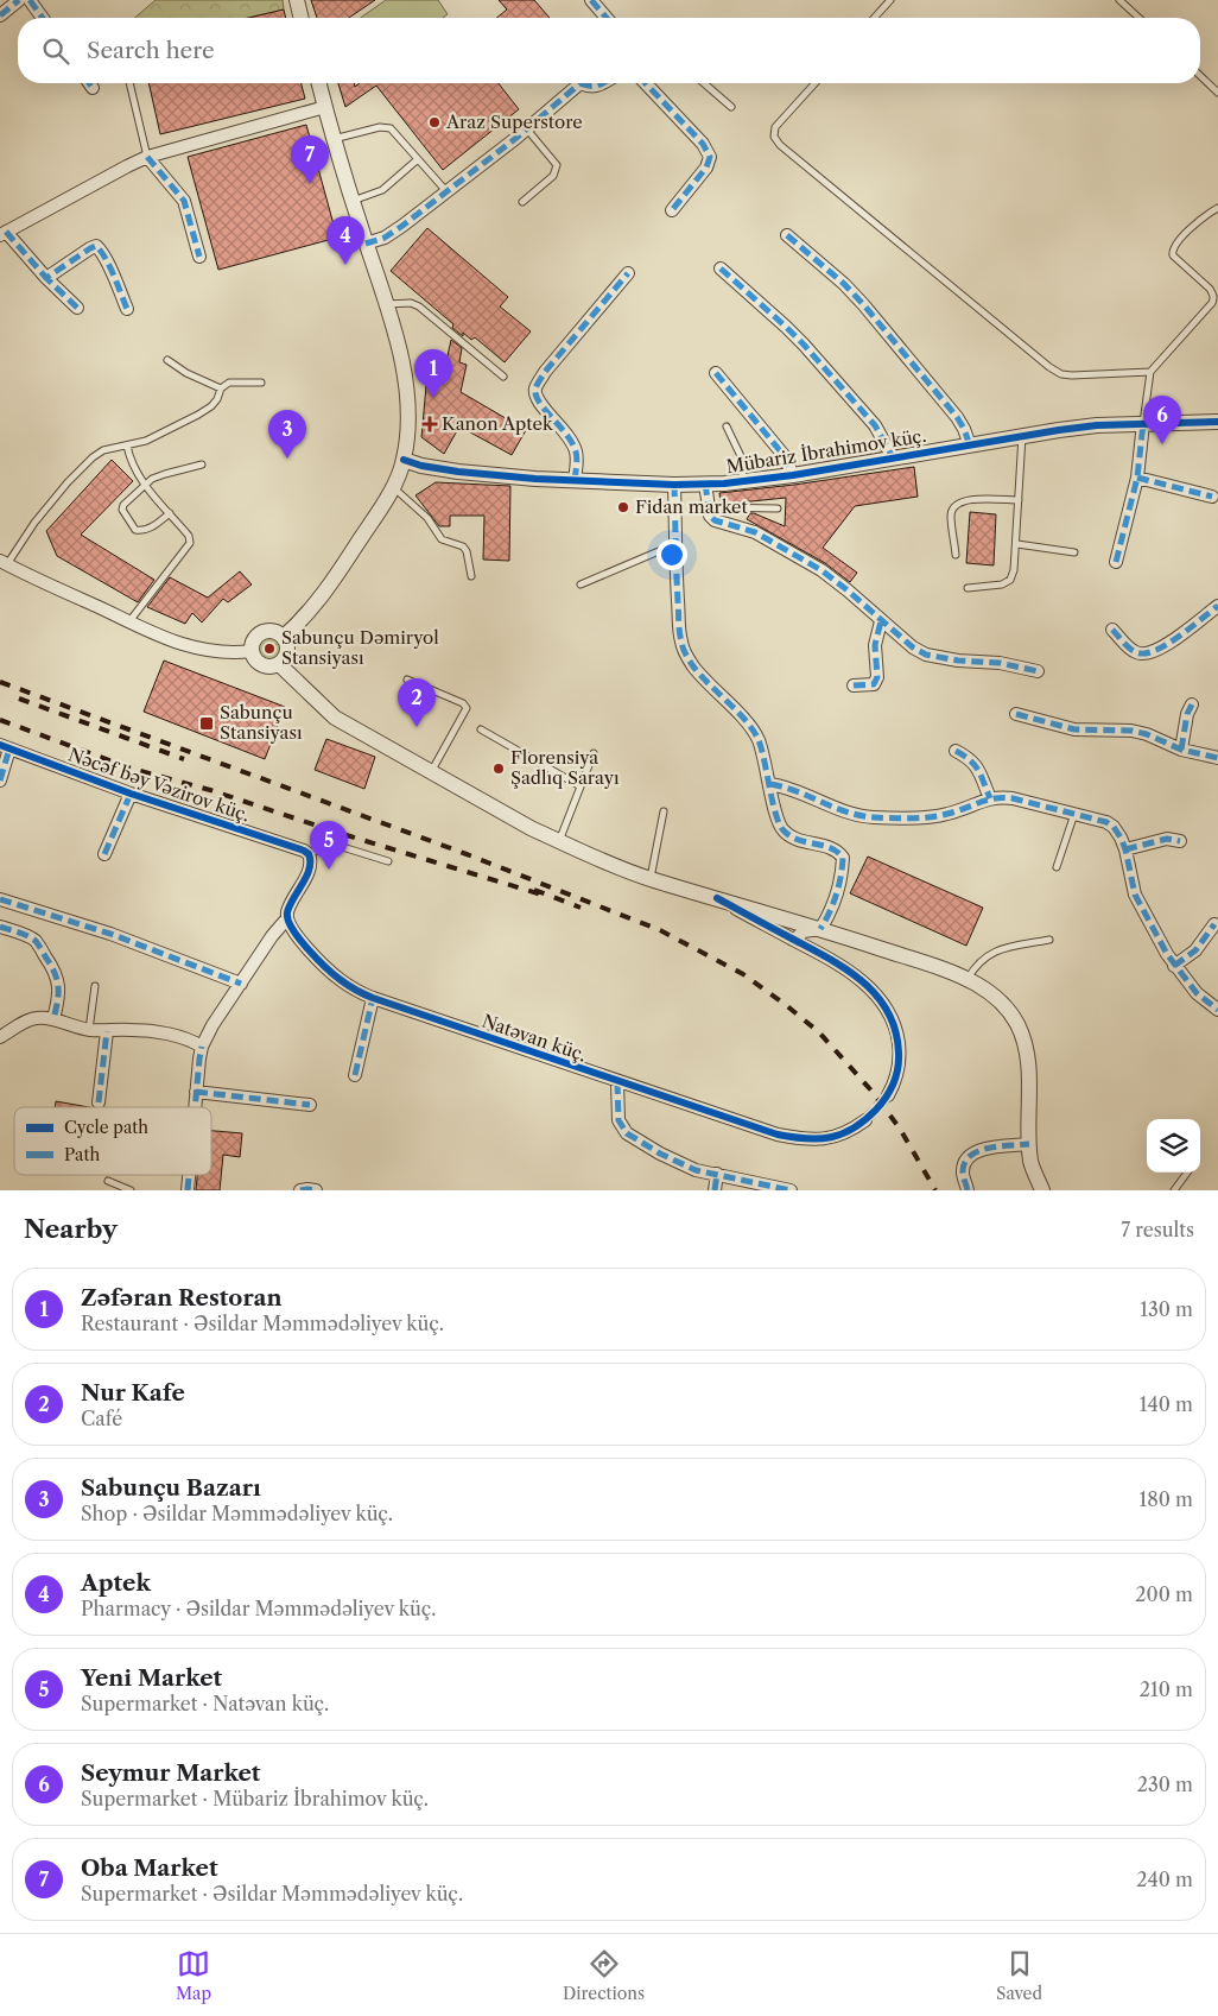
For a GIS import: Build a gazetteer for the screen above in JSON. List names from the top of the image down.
{
  "streets": {
    "street": ["Mübariz İbrahimov küç.", "Nəcəf bəy Vəzirov küç.", "Natəvan küç."]
  },
  "places": {
    "other": [
      "Araz Superstore",
      "Fidan market",
      "Sabunçu Dəmiryol Stansiyası",
      "Florensiya Şadlıq Sarayı"
    ],
    "health": ["Kanon Aptek"],
    "transit": ["Sabunçu Stansiyası"]
  },
  "legend": ["Cycle path", "Path"],
  "page": {
    "search": "Search here",
    "pins": [
      "7",
      "4",
      "1",
      "6",
      "3",
      "2",
      "5"
    ],
    "heading": ["Nearby", "7 results"],
    "list": [
      {
        "mark": "1",
        "name": "Zəfəran Restoran",
        "note": "Restaurant · Əsildar Məmmədəliyev küç.",
        "value": "130 m"
      },
      {
        "mark": "2",
        "name": "Nur Kafe",
        "note": "Café",
        "value": "140 m"
      },
      {
        "mark": "3",
        "name": "Sabunçu Bazarı",
        "note": "Shop · Əsildar Məmmədəliyev küç.",
        "value": "180 m"
      },
      {
        "mark": "4",
        "name": "Aptek",
        "note": "Pharmacy · Əsildar Məmmədəliyev küç.",
        "value": "200 m"
      },
      {
        "mark": "5",
        "name": "Yeni Market",
        "note": "Supermarket · Natəvan küç.",
        "value": "210 m"
      },
      {
        "mark": "6",
        "name": "Seymur Market",
        "note": "Supermarket · Mübariz İbrahimov küç.",
        "value": "230 m"
      },
      {
        "mark": "7",
        "name": "Oba Market",
        "note": "Supermarket · Əsildar Məmmədəliyev küç.",
        "value": "240 m"
      }
    ],
    "nav": ["Map", "Directions", "Saved"]
  }
}
